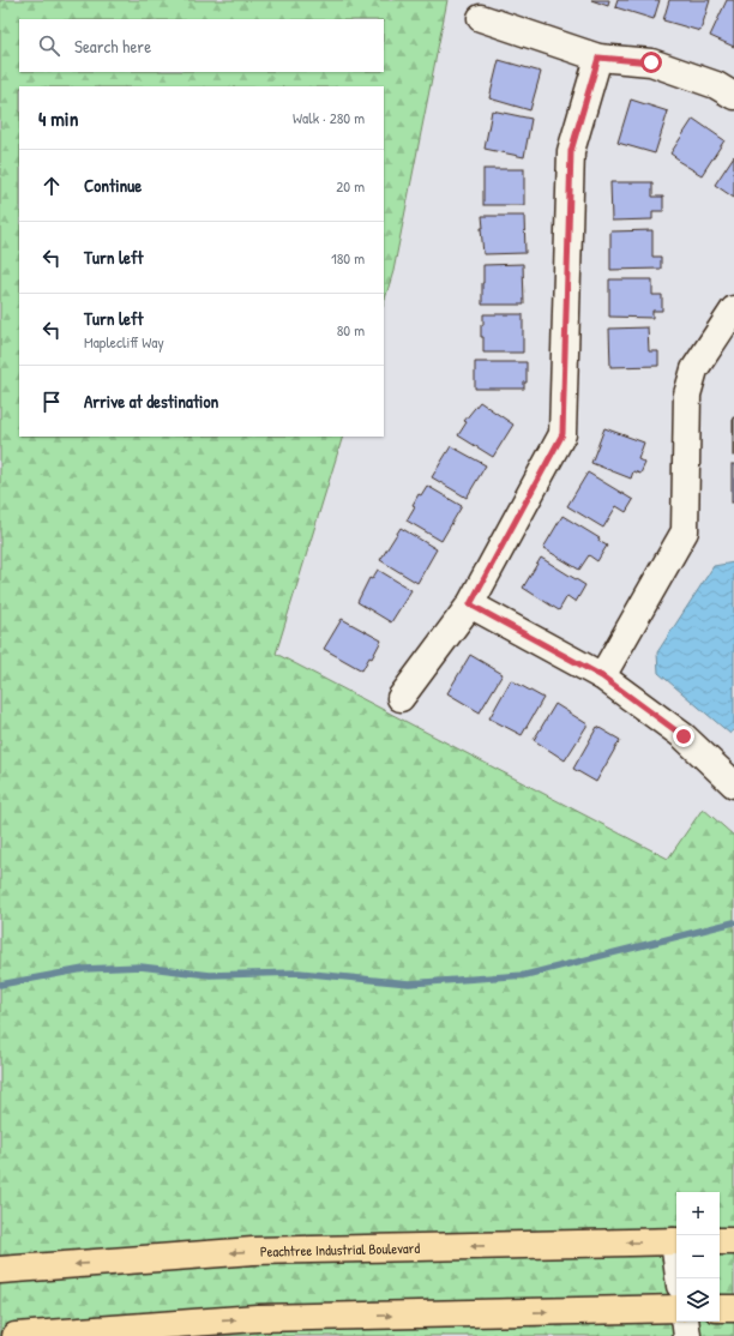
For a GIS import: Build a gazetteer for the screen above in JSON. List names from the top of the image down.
{
  "streets": {
    "main road": ["Peachtree Industrial Boulevard"]
  },
  "page": {
    "search": "Search here",
    "heading": ["4 min", "Walk · 280 m"],
    "list": [
      ["Continue", "20 m"],
      ["Turn left", "180 m"],
      ["Turn left", "Maplecliff Way", "80 m"],
      "Arrive at destination"
    ],
    "map_buttons": ["+", "−"]
  }
}
